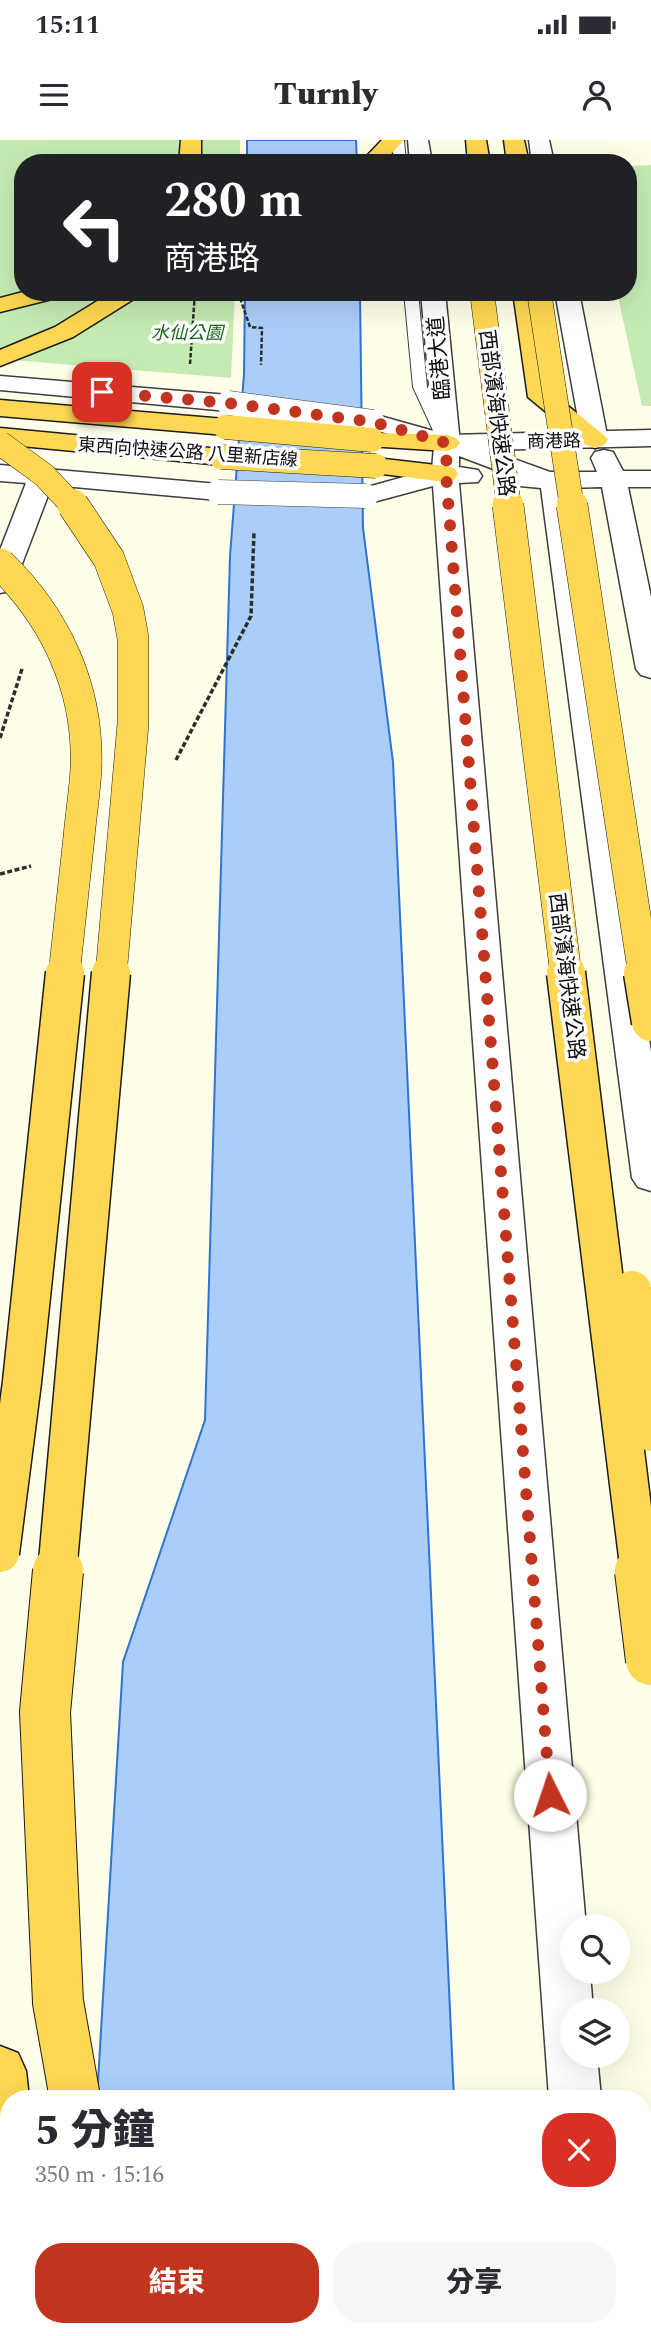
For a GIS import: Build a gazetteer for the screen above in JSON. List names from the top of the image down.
{
  "streets": {
    "highway": ["西部濱海快速公路", "東西向快速公路 八里新店線"],
    "street": ["臨港大道", "商港路"]
  },
  "crossings": [
    ["臨港大道", "商港路"],
    ["商港路", "東西向快速公路 八里新店線"]
  ],
  "parks": ["水仙公園"],
  "page": {
    "status": "15:11",
    "header": "Turnly",
    "turn": ["280 m", "商港路"],
    "heading": ["5 分鐘", "350 m · 15:16"],
    "buttons": ["結束", "分享"]
  }
}
